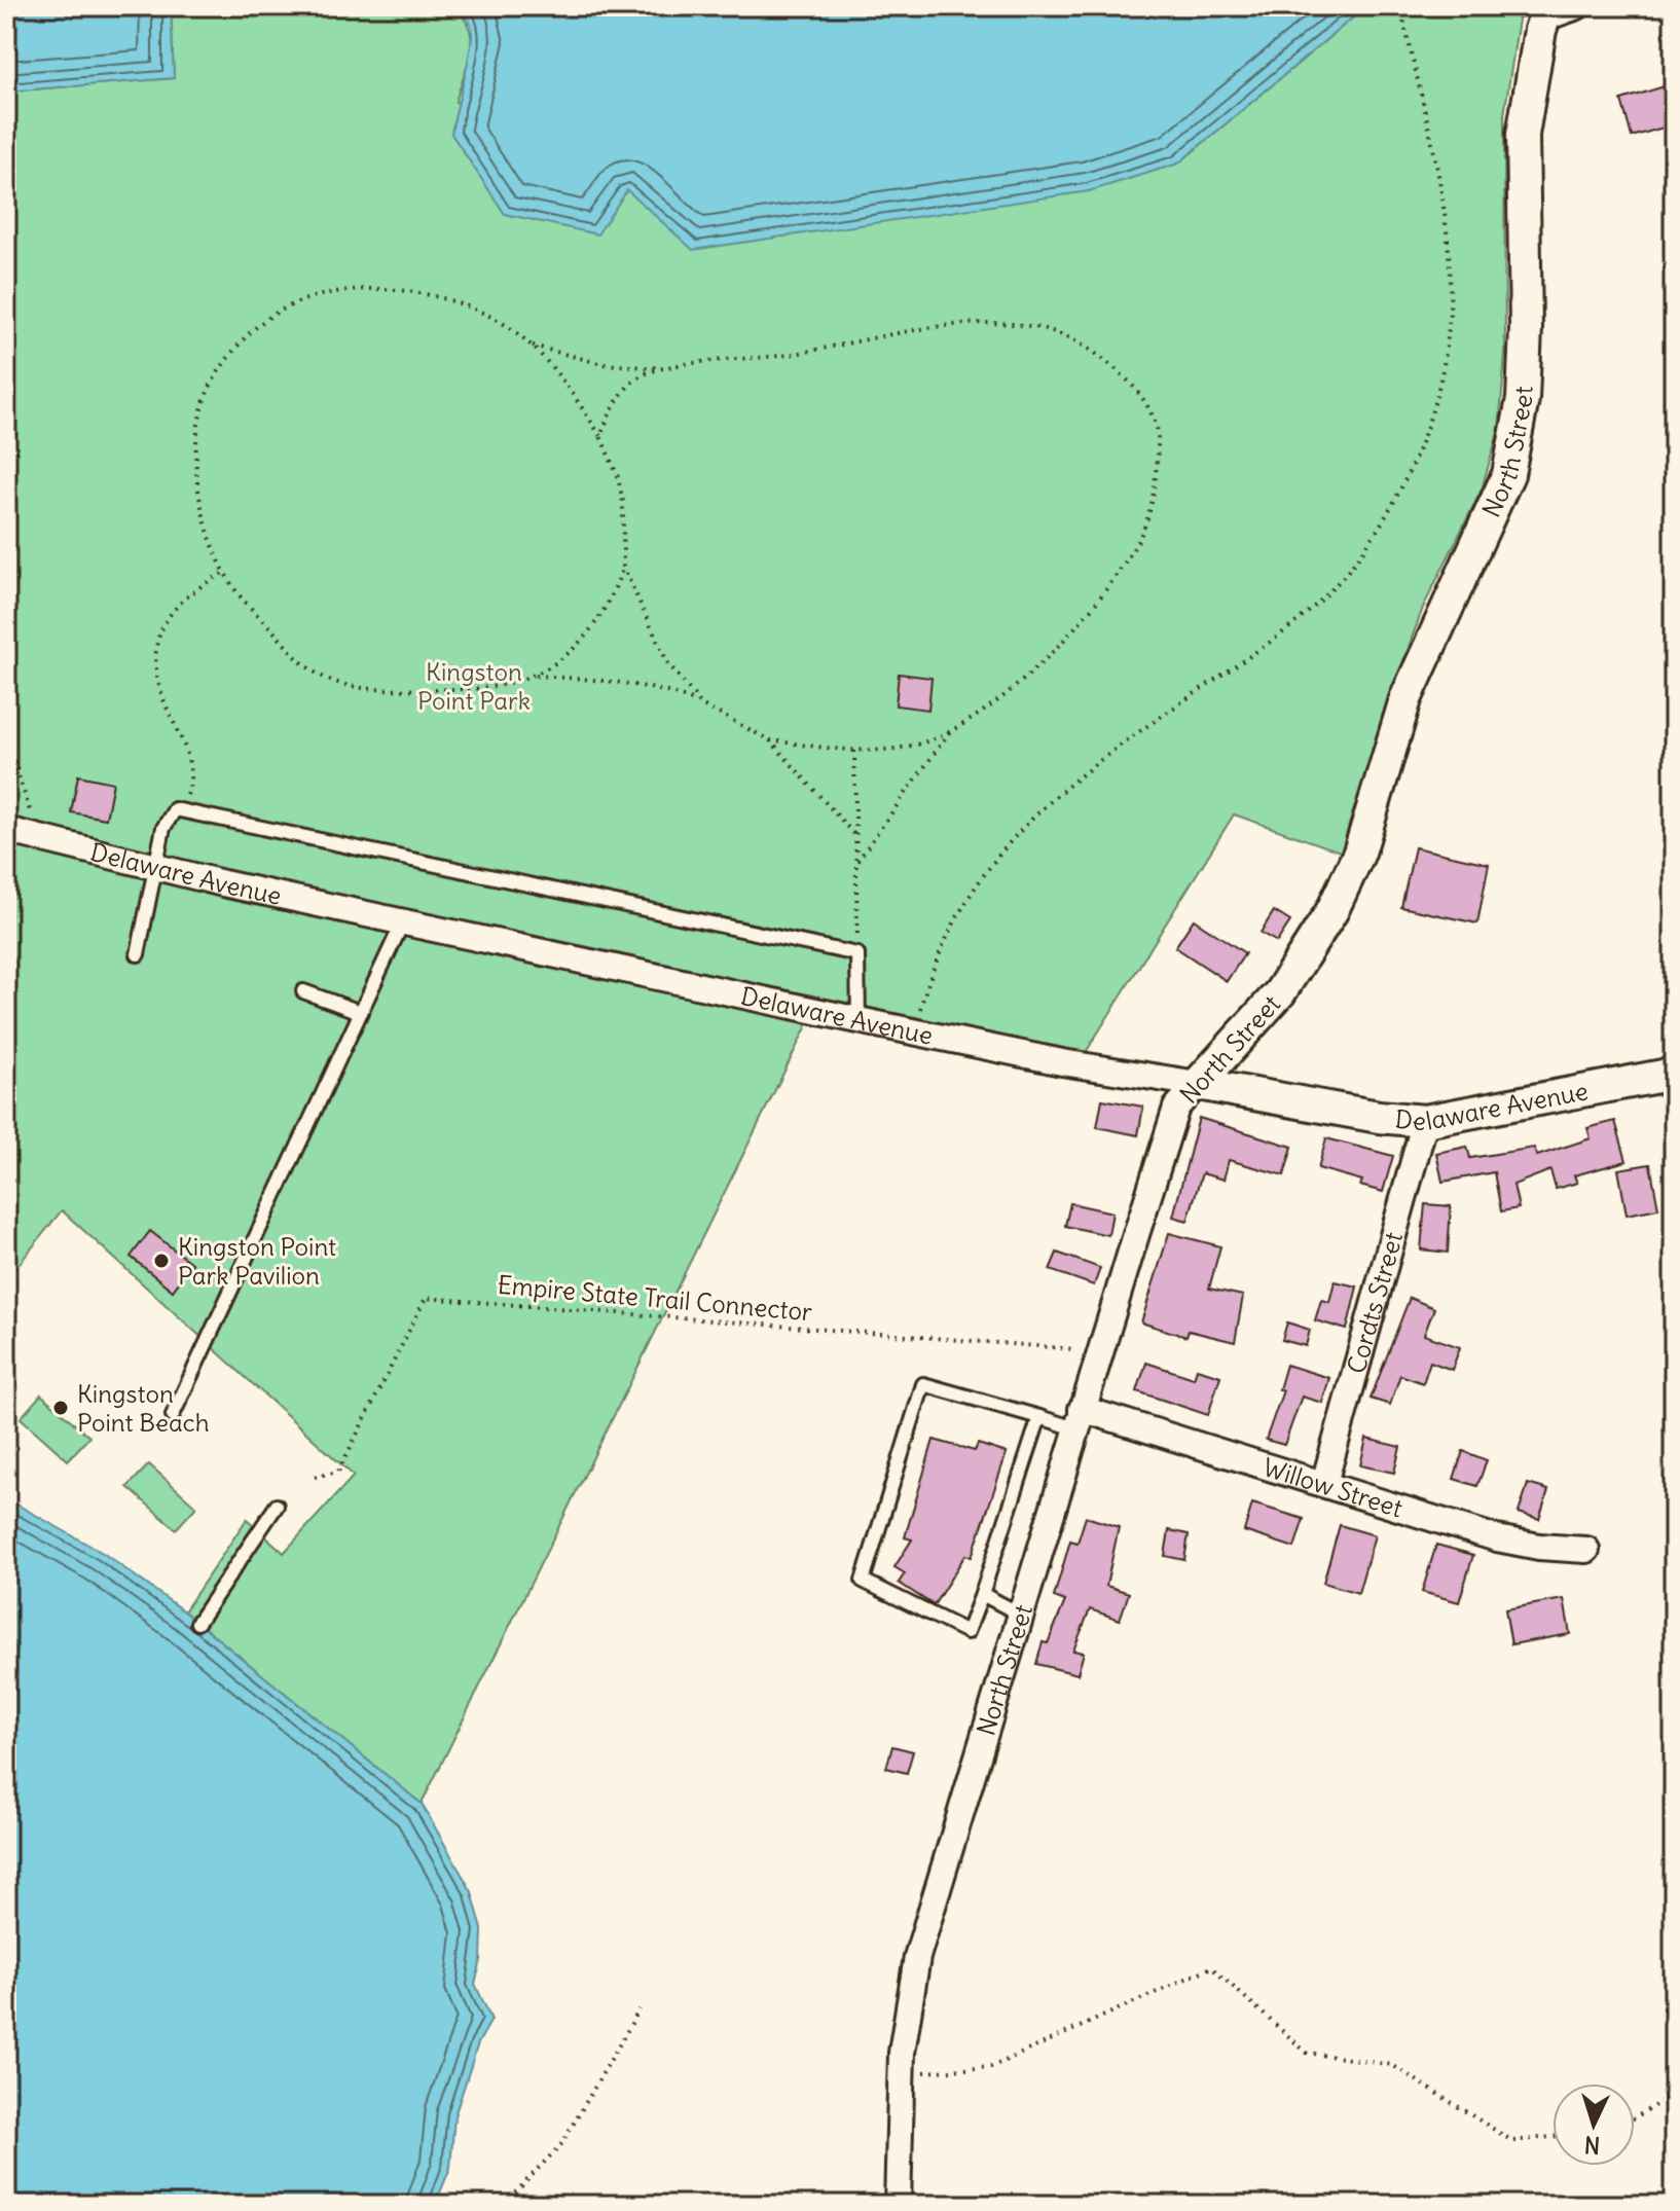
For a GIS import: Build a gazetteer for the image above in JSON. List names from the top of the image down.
{
  "streets": {
    "street": [
      "North Street",
      "Delaware Avenue",
      "Cordts Street",
      "Willow Street"
    ],
    "path": ["Empire State Trail Connector"]
  },
  "crossings": [
    ["North Street", "Delaware Avenue"],
    ["North Street", "Empire State Trail Connector"],
    ["North Street", "Willow Street"],
    ["Delaware Avenue", "Cordts Street"],
    ["Cordts Street", "Willow Street"]
  ],
  "parks": ["Kingston Point Park"],
  "places": ["Kingston Point Park Pavilion", "Kingston Point Beach"],
  "north": "bottom"
}
